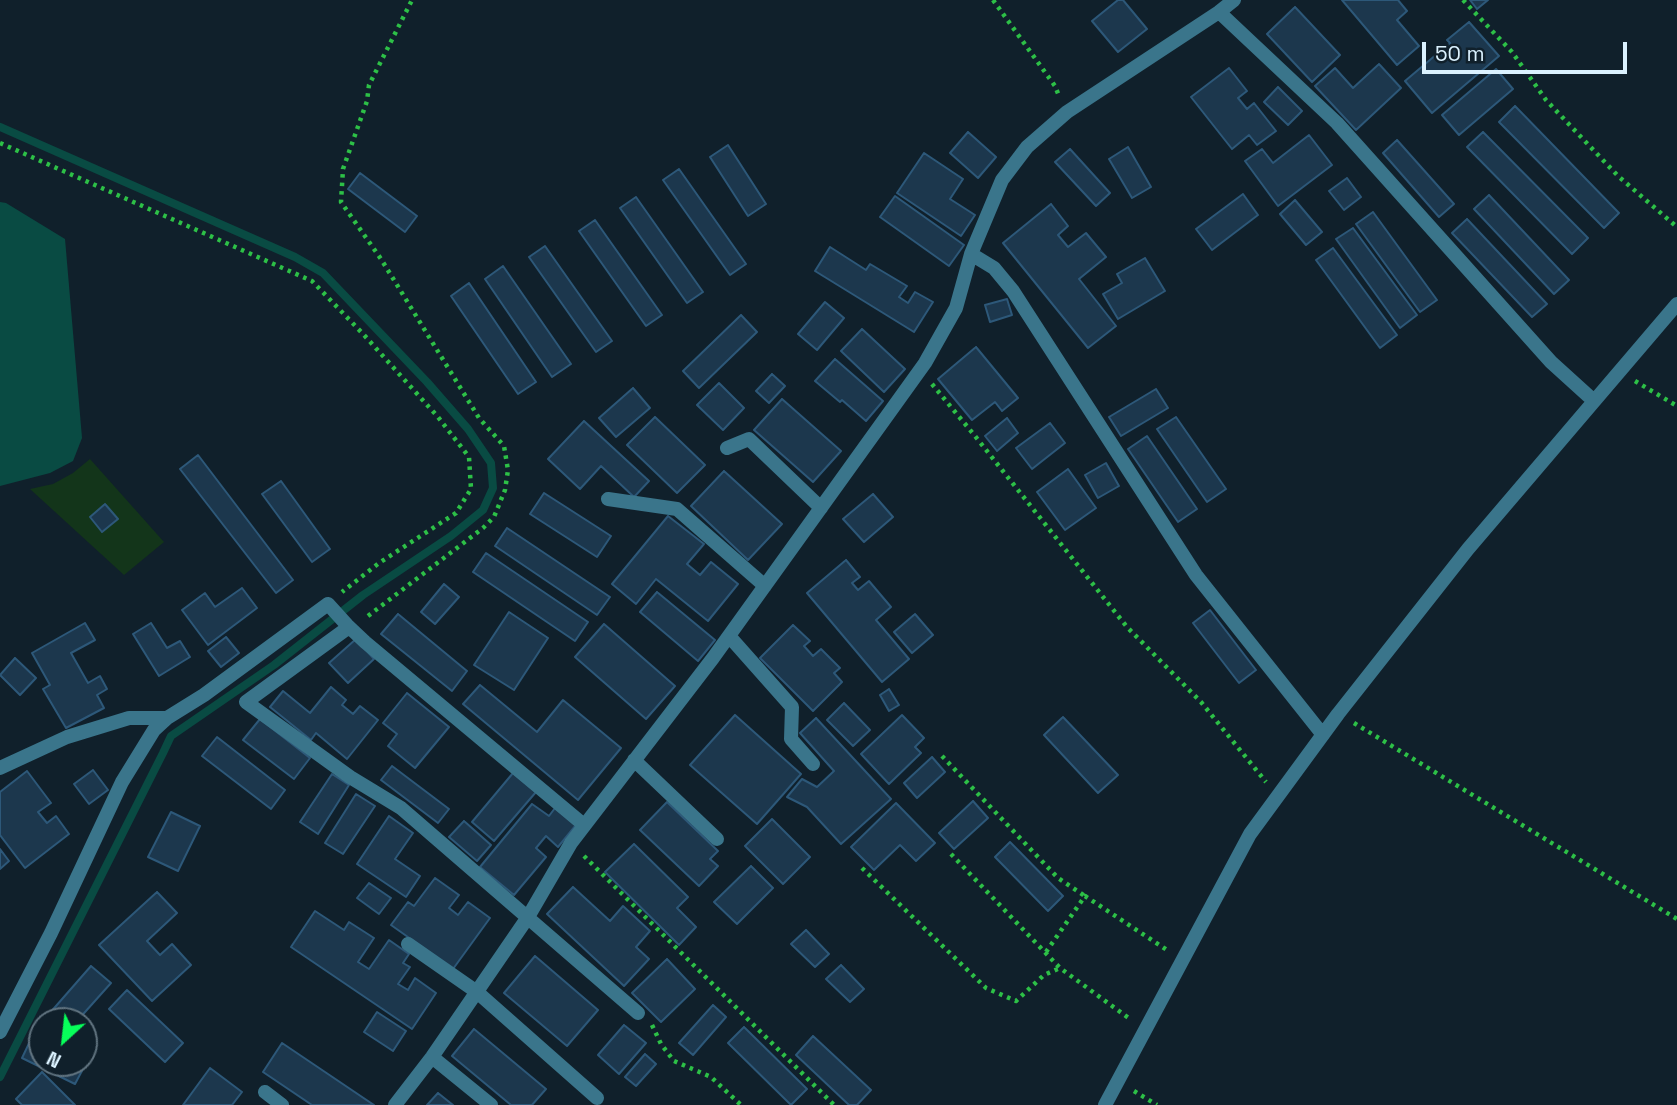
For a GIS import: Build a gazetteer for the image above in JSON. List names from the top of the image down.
{
  "scale_bar": "50 m",
  "north": "bottom left"
}
